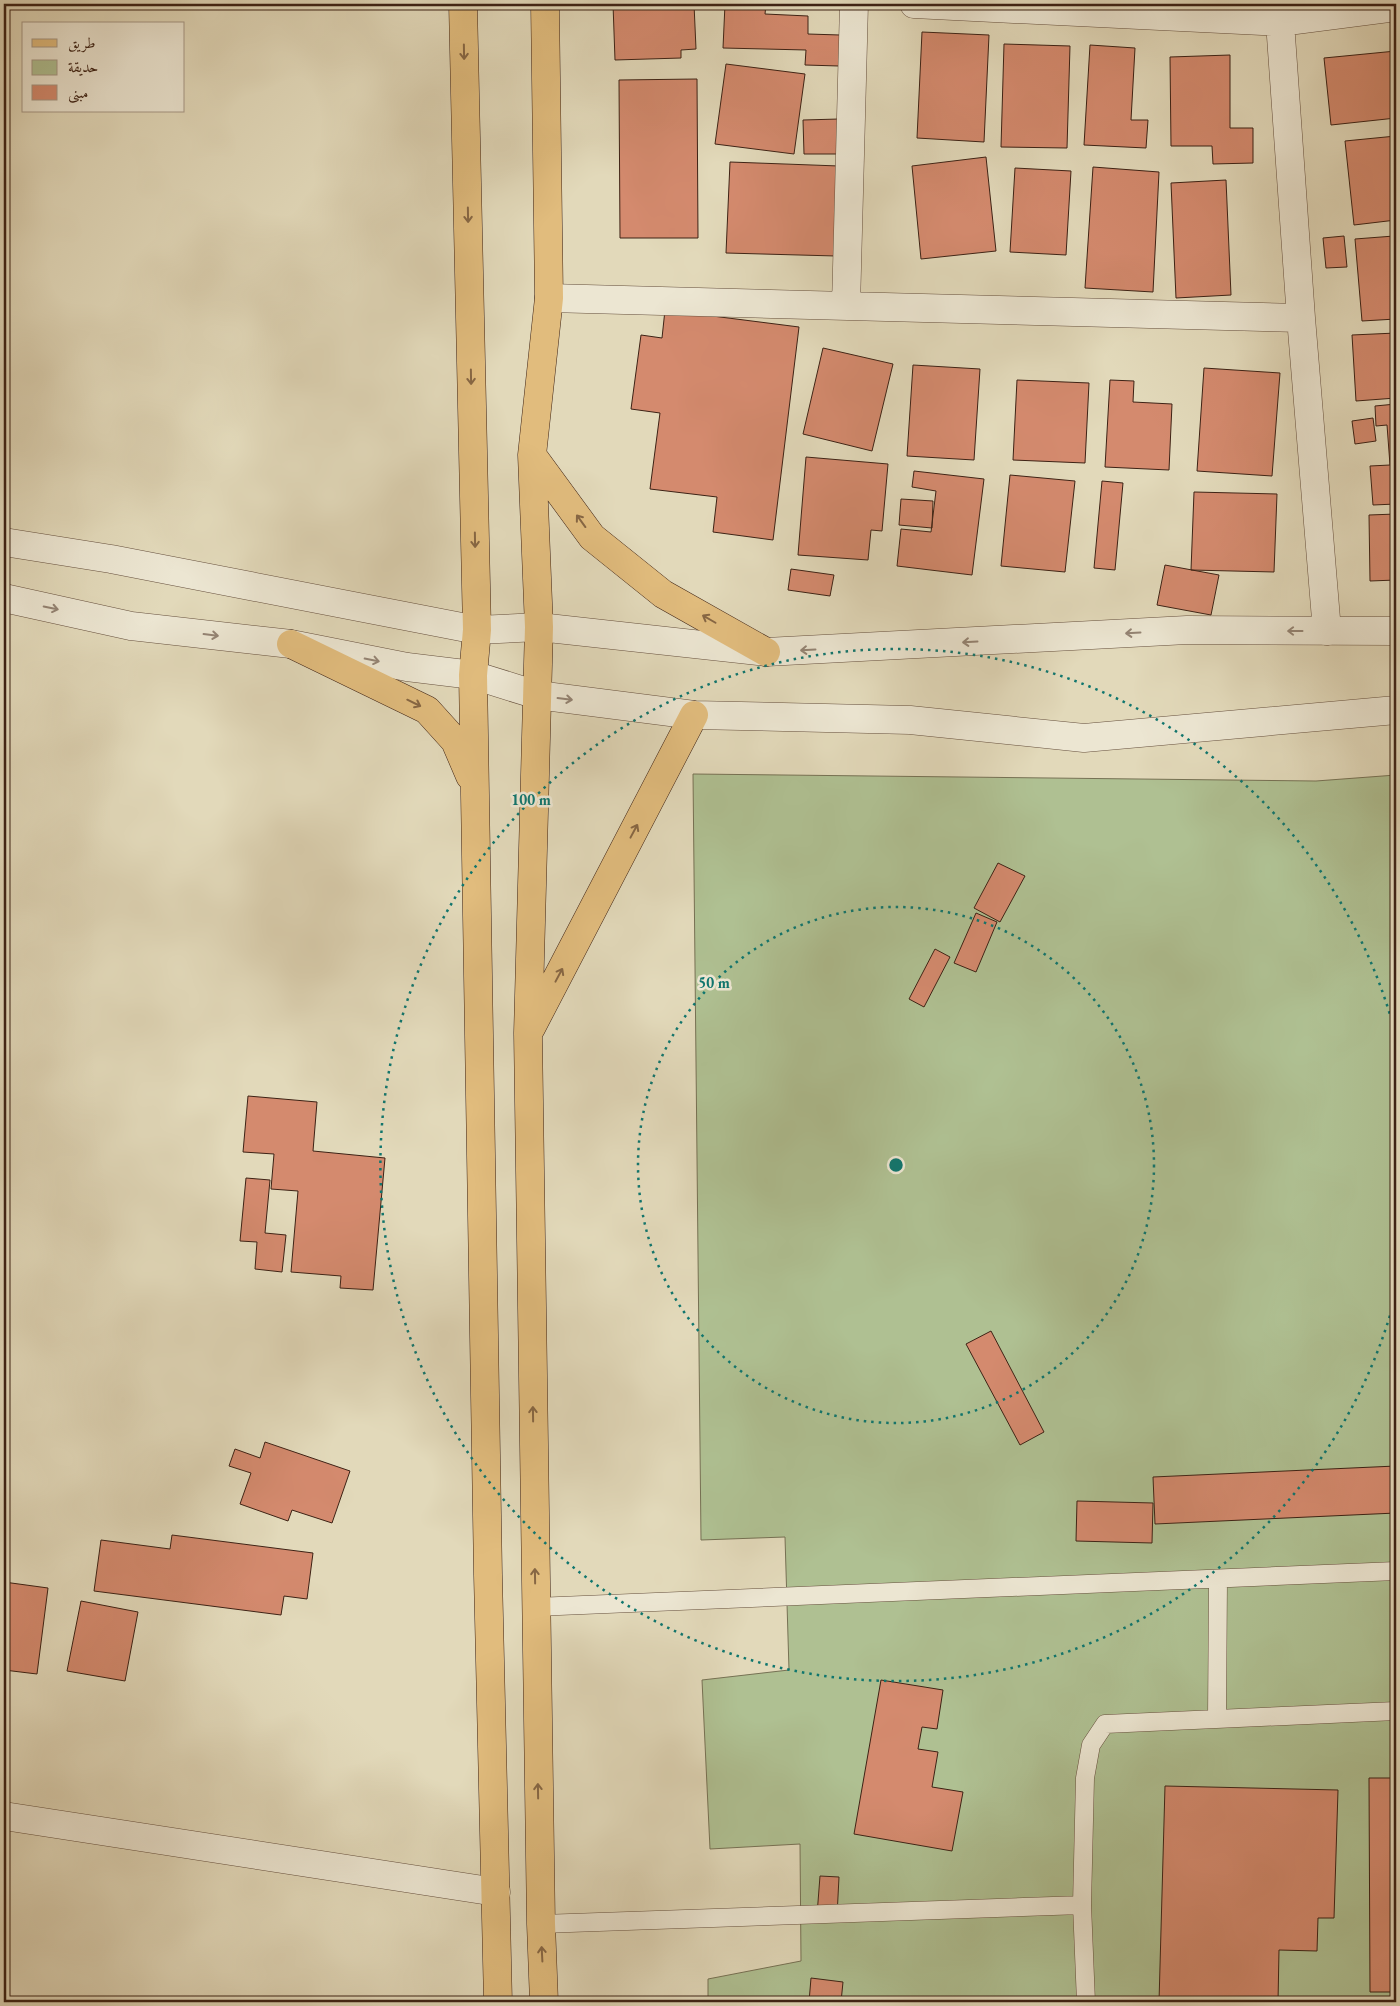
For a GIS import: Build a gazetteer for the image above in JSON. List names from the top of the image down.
{
  "legend": ["طريق", "حديقة", "مبنى"],
  "rings": ["100 m", "50 m"]
}
